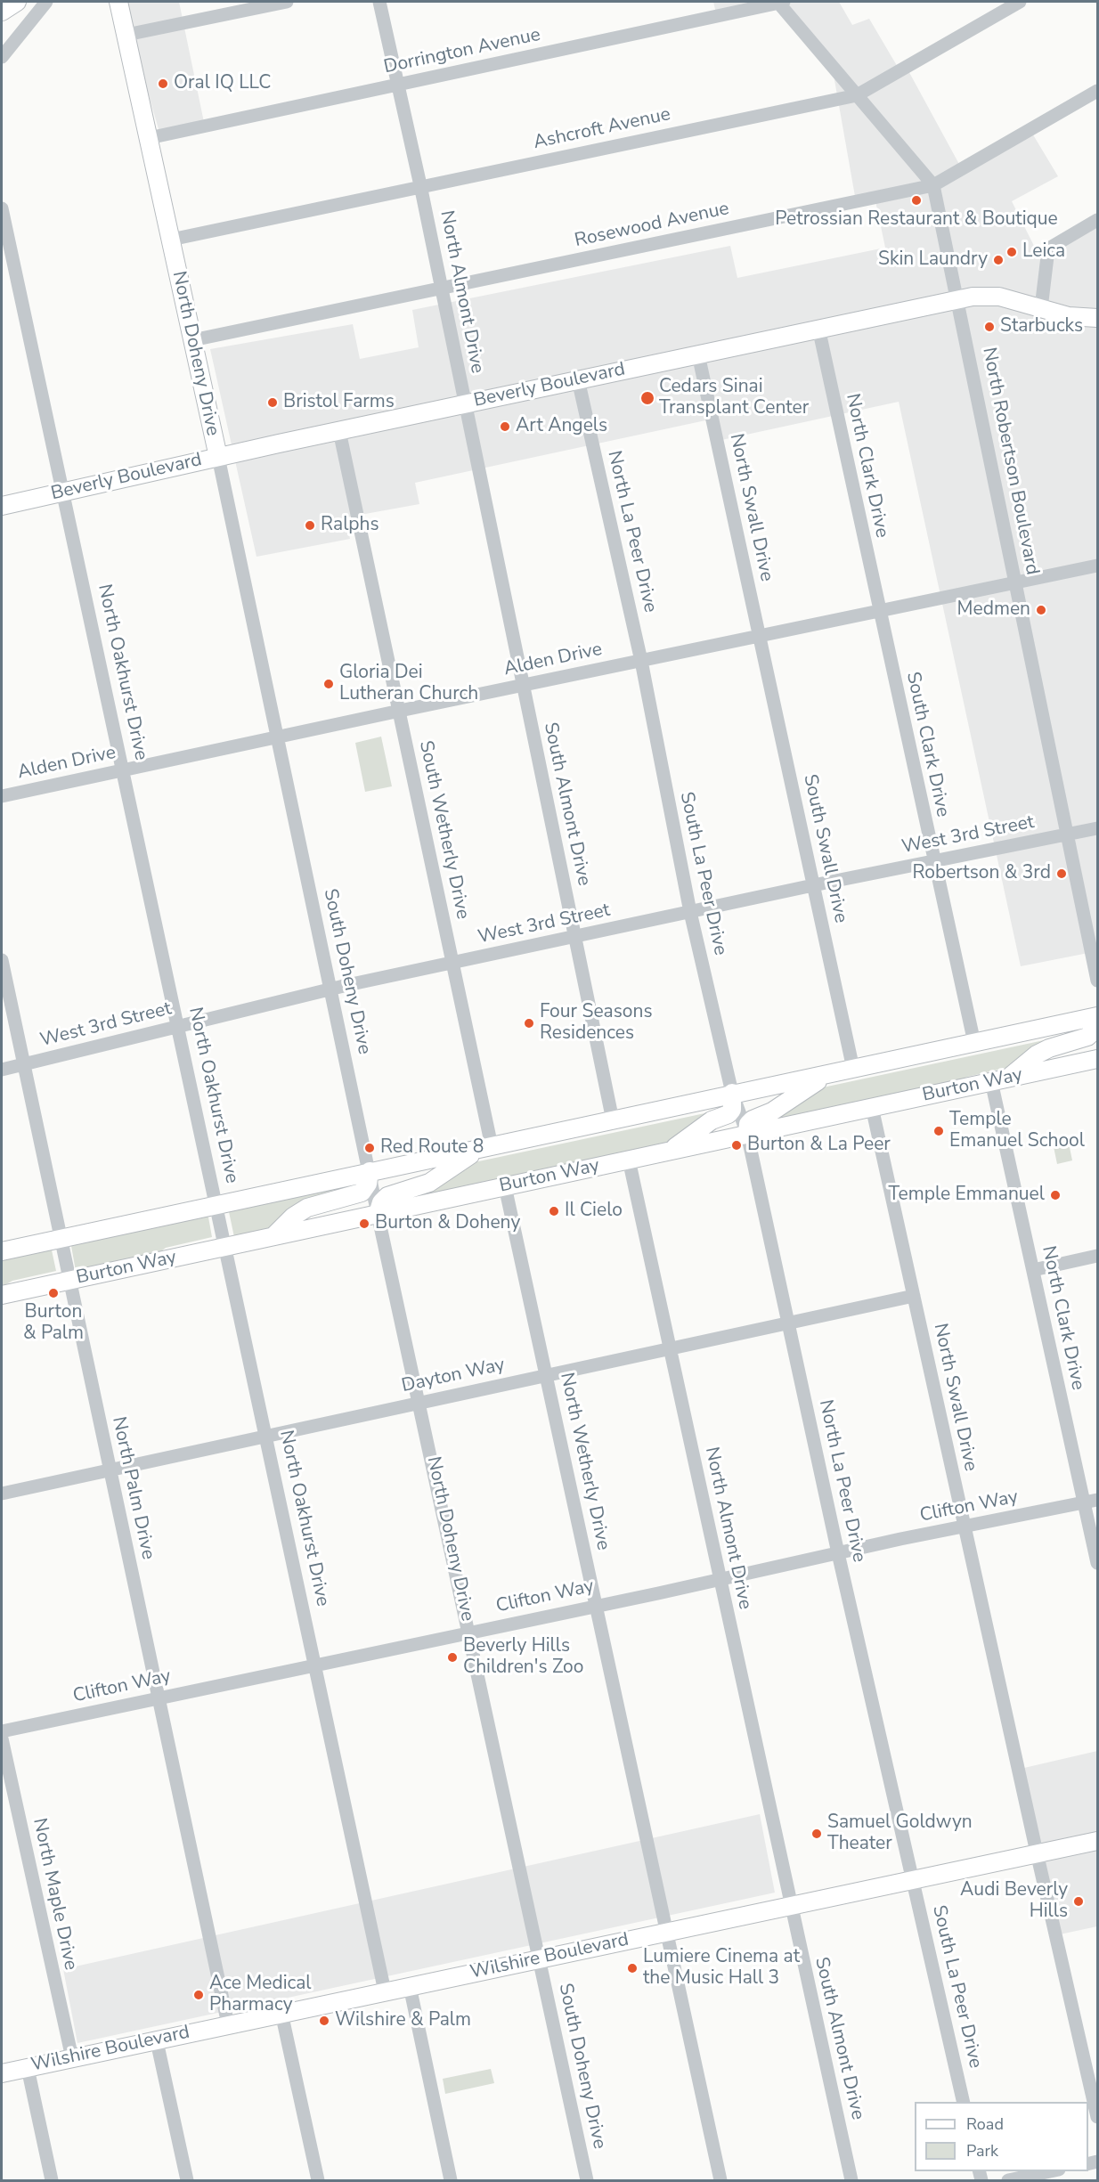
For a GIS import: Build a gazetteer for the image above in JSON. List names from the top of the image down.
{
  "streets": {
    "main road": [
      "North Doheny Drive",
      "Beverly Boulevard",
      "Burton Way",
      "Wilshire Boulevard"
    ],
    "street": [
      "Dorrington Avenue",
      "Ashcroft Avenue",
      "Rosewood Avenue",
      "North Almont Drive",
      "North Robertson Boulevard",
      "North Clark Drive",
      "North Swall Drive",
      "North La Peer Drive",
      "Alden Drive",
      "North Oakhurst Drive",
      "South Clark Drive",
      "South Almont Drive",
      "South Wetherly Drive",
      "West 3rd Street",
      "South Swall Drive",
      "South La Peer Drive",
      "South Doheny Drive",
      "Dayton Way",
      "North Wetherly Drive",
      "North Palm Drive",
      "Clifton Way",
      "North Maple Drive"
    ]
  },
  "crossings": [
    ["Dorrington Avenue", "North Almont Drive"],
    ["Dorrington Avenue", "North Doheny Drive"],
    ["Dorrington Avenue", "North Robertson Boulevard"],
    ["Ashcroft Avenue", "North Almont Drive"],
    ["Ashcroft Avenue", "North Doheny Drive"],
    ["Ashcroft Avenue", "North Robertson Boulevard"],
    ["Rosewood Avenue", "North Almont Drive"],
    ["Rosewood Avenue", "North Doheny Drive"],
    ["Rosewood Avenue", "North Robertson Boulevard"],
    ["North Almont Drive", "Beverly Boulevard"],
    ["North Almont Drive", "Alden Drive"],
    ["North Almont Drive", "South Almont Drive"],
    ["North Almont Drive", "Burton Way"],
    ["North Almont Drive", "Dayton Way"],
    ["North Almont Drive", "Clifton Way"],
    ["North Almont Drive", "Wilshire Boulevard"],
    ["North Doheny Drive", "Beverly Boulevard"],
    ["North Doheny Drive", "Alden Drive"],
    ["North Doheny Drive", "South Doheny Drive"],
    ["North Doheny Drive", "Burton Way"],
    ["North Doheny Drive", "Dayton Way"],
    ["North Doheny Drive", "Clifton Way"],
    ["North Doheny Drive", "Wilshire Boulevard"],
    ["Beverly Boulevard", "North Robertson Boulevard"],
    ["Beverly Boulevard", "North Clark Drive"],
    ["Beverly Boulevard", "North Swall Drive"],
    ["Beverly Boulevard", "North La Peer Drive"],
    ["Beverly Boulevard", "North Oakhurst Drive"],
    ["North Robertson Boulevard", "Alden Drive"],
    ["North Robertson Boulevard", "West 3rd Street"],
    ["North Clark Drive", "Alden Drive"],
    ["North Clark Drive", "South Clark Drive"],
    ["North Clark Drive", "Burton Way"],
    ["North Clark Drive", "Clifton Way"],
    ["North Swall Drive", "Alden Drive"],
    ["North Swall Drive", "South Swall Drive"],
    ["North Swall Drive", "Burton Way"],
    ["North Swall Drive", "Dayton Way"],
    ["North Swall Drive", "Clifton Way"],
    ["North Swall Drive", "Wilshire Boulevard"],
    ["North La Peer Drive", "Alden Drive"],
    ["North La Peer Drive", "South La Peer Drive"],
    ["North La Peer Drive", "Burton Way"],
    ["North La Peer Drive", "Dayton Way"],
    ["North La Peer Drive", "Clifton Way"],
    ["North La Peer Drive", "Wilshire Boulevard"],
    ["Alden Drive", "North Oakhurst Drive"],
    ["Alden Drive", "South Clark Drive"],
    ["Alden Drive", "South Almont Drive"],
    ["Alden Drive", "South Wetherly Drive"],
    ["Alden Drive", "South Swall Drive"],
    ["Alden Drive", "South La Peer Drive"],
    ["Alden Drive", "South Doheny Drive"],
    ["North Oakhurst Drive", "West 3rd Street"],
    ["North Oakhurst Drive", "Burton Way"],
    ["North Oakhurst Drive", "Dayton Way"],
    ["North Oakhurst Drive", "Clifton Way"],
    ["North Oakhurst Drive", "Wilshire Boulevard"],
    ["South Clark Drive", "West 3rd Street"],
    ["South Almont Drive", "West 3rd Street"],
    ["South Almont Drive", "Wilshire Boulevard"],
    ["South Wetherly Drive", "West 3rd Street"],
    ["West 3rd Street", "South Swall Drive"],
    ["West 3rd Street", "South La Peer Drive"],
    ["West 3rd Street", "South Doheny Drive"],
    ["West 3rd Street", "North Palm Drive"],
    ["South La Peer Drive", "Wilshire Boulevard"],
    ["South Doheny Drive", "Burton Way"],
    ["South Doheny Drive", "Wilshire Boulevard"],
    ["Burton Way", "North Wetherly Drive"],
    ["Burton Way", "North Palm Drive"],
    ["Dayton Way", "North Wetherly Drive"],
    ["Dayton Way", "North Palm Drive"],
    ["North Wetherly Drive", "Clifton Way"],
    ["North Wetherly Drive", "Wilshire Boulevard"],
    ["North Palm Drive", "Clifton Way"],
    ["North Palm Drive", "Wilshire Boulevard"],
    ["North Maple Drive", "Wilshire Boulevard"]
  ],
  "places": [
    "Oral IQ LLC",
    "Petrossian Restaurant & Boutique",
    "Leica",
    "Skin Laundry",
    "Starbucks",
    "Cedars Sinai Transplant Center",
    "Bristol Farms",
    "Art Angels",
    "Ralphs",
    "Medmen",
    "Gloria Dei Lutheran Church",
    "Robertson & 3rd",
    "Four Seasons Residences",
    "Temple Emanuel School",
    "Burton & La Peer",
    "Red Route 8",
    "Temple Emmanuel",
    "Il Cielo",
    "Burton & Doheny",
    "Burton & Palm",
    "Beverly Hills Children's Zoo",
    "Samuel Goldwyn Theater",
    "Audi Beverly Hills",
    "Lumiere Cinema at the Music Hall 3",
    "Ace Medical Pharmacy",
    "Wilshire & Palm"
  ],
  "legend": ["Road", "Park"]
}
